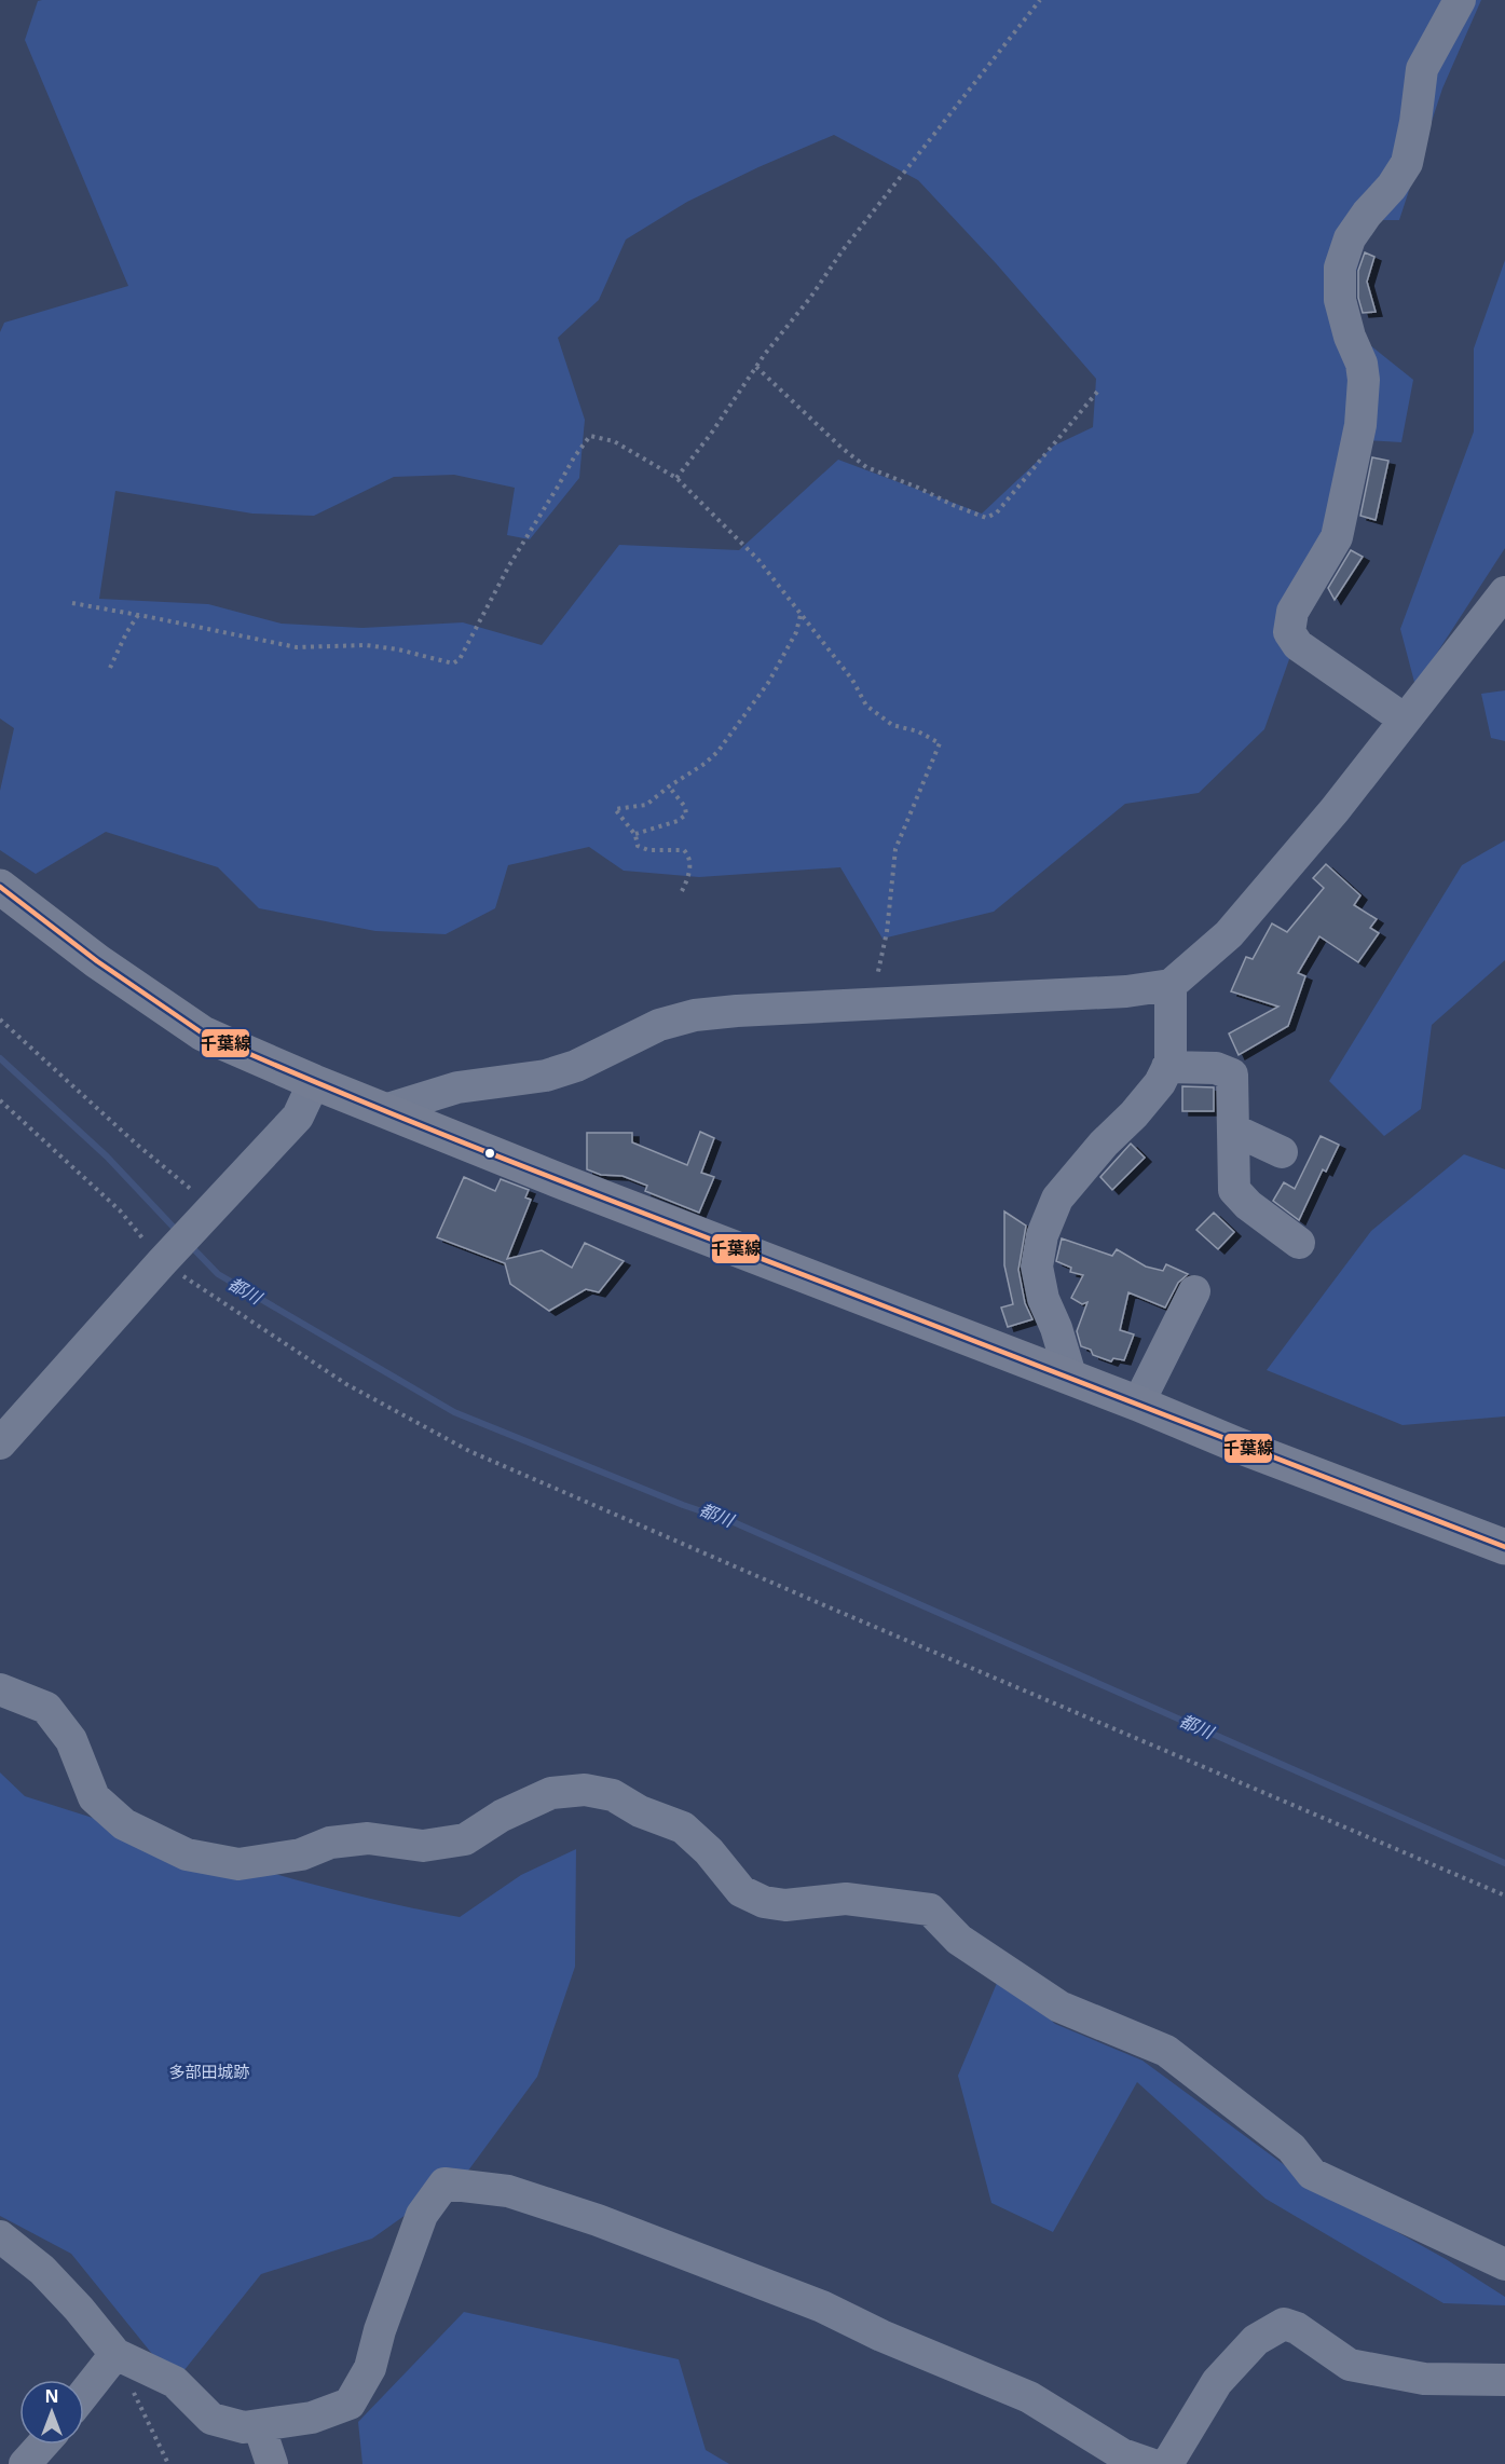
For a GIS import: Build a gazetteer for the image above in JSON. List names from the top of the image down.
{
  "water": ["都川"],
  "parks": ["多部田城跡"],
  "lines": ["transit line 千葉線"],
  "north": "top"
}
